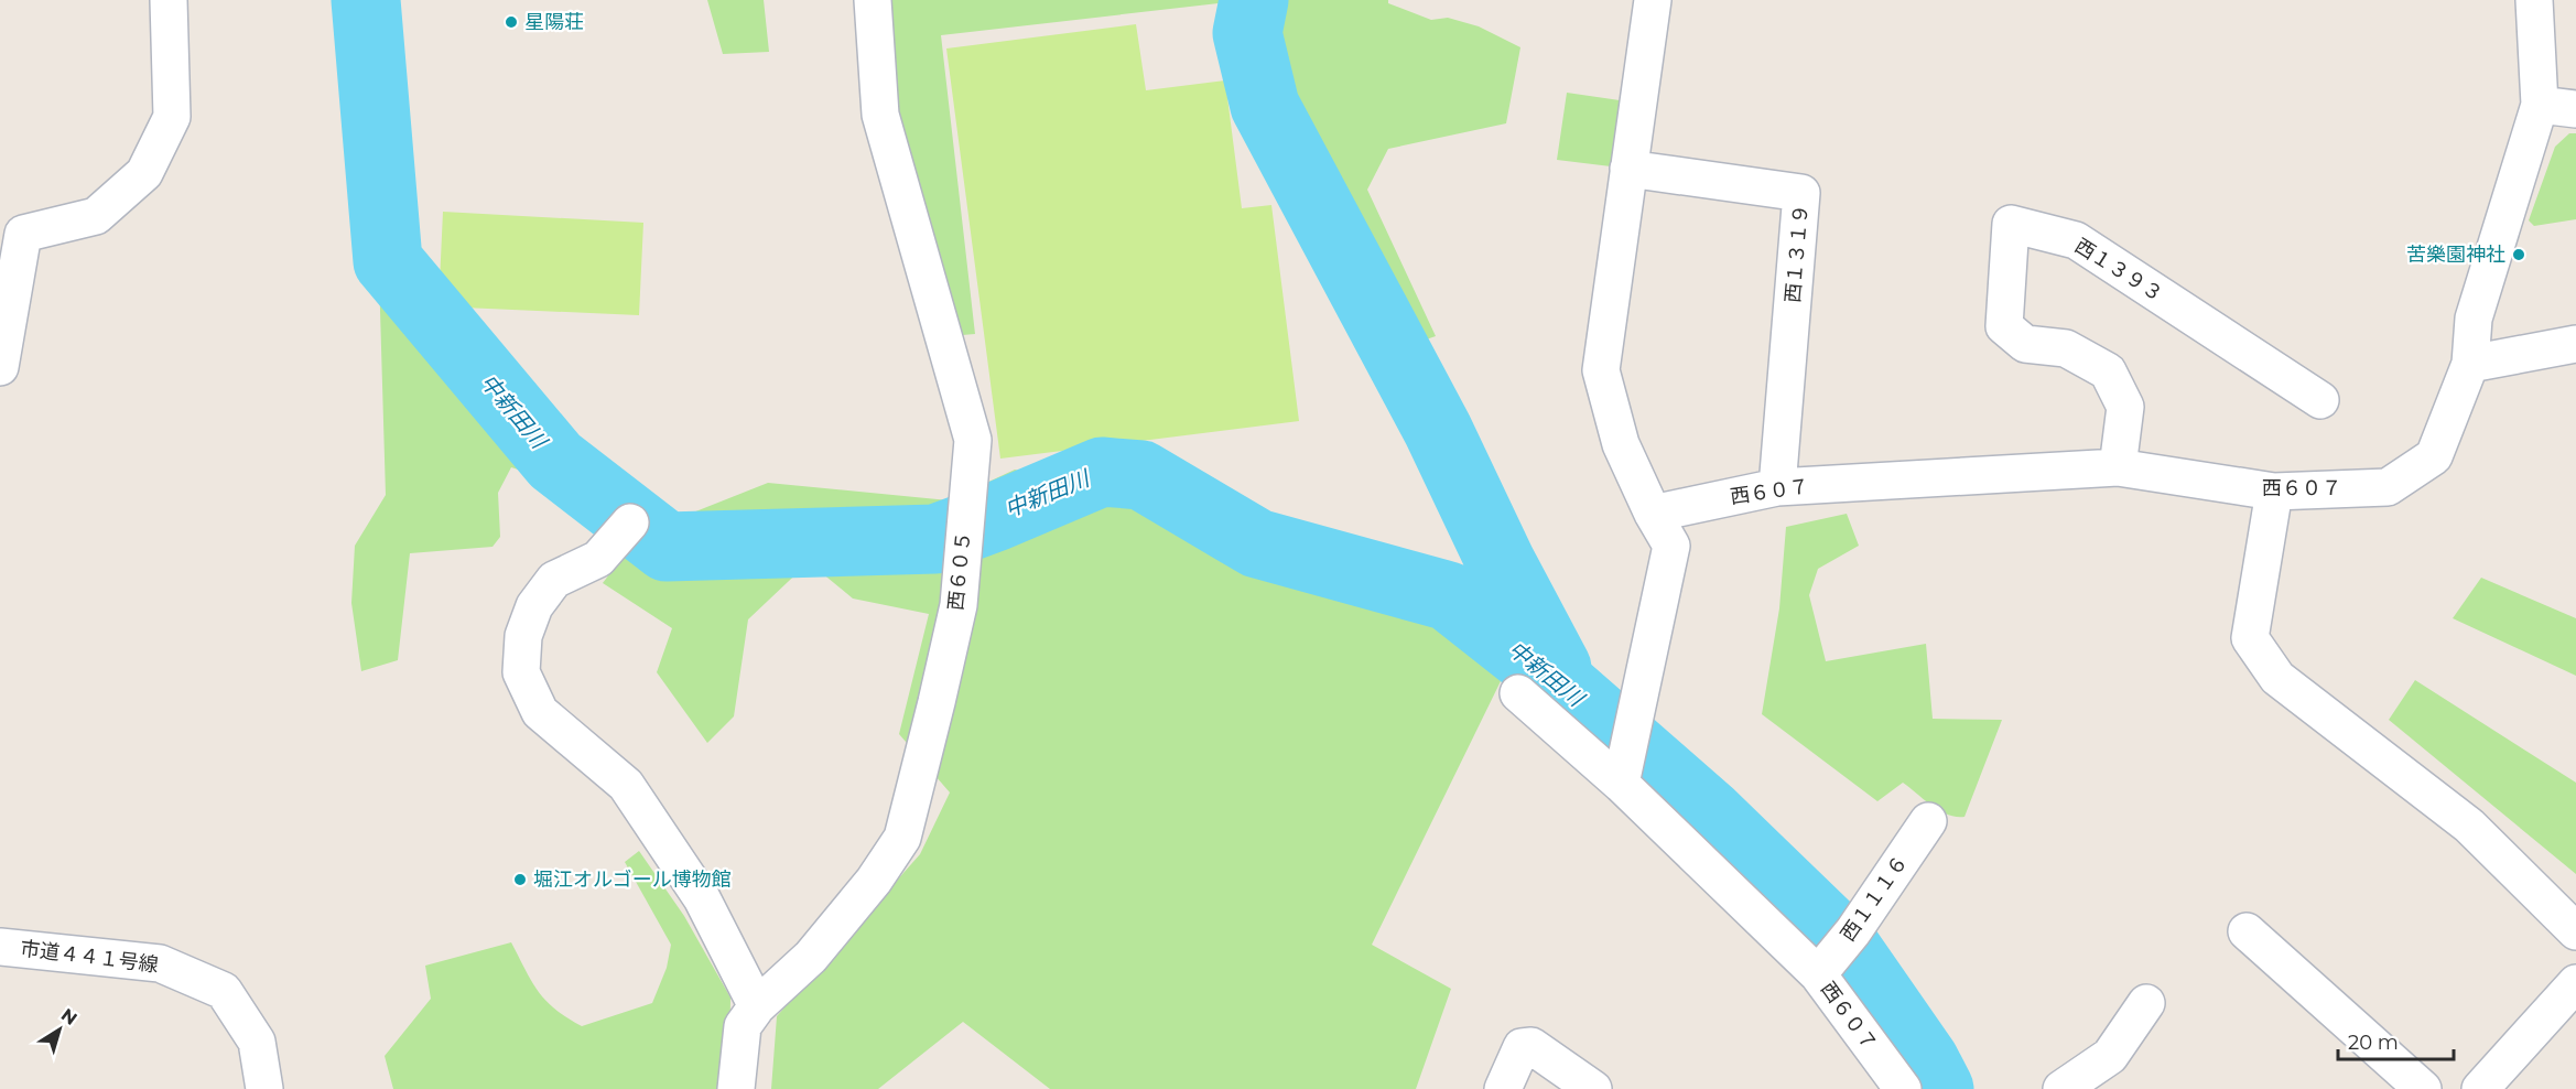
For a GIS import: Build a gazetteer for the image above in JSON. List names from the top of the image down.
{
  "streets": {
    "street": [
      "西１３１９",
      "西１３９３",
      "西６０７",
      "西６０５",
      "西１１１６",
      "市道４４１号線"
    ]
  },
  "crossings": [
    ["西１３１９", "西６０７"],
    ["西１３９３", "西６０７"],
    ["西６０７", "西１１１６"]
  ],
  "water": ["中新田川"],
  "places": ["星陽荘", "苦樂園神社", "堀江オルゴール博物館"],
  "scale_bar": "20 m",
  "north": "top right"
}
